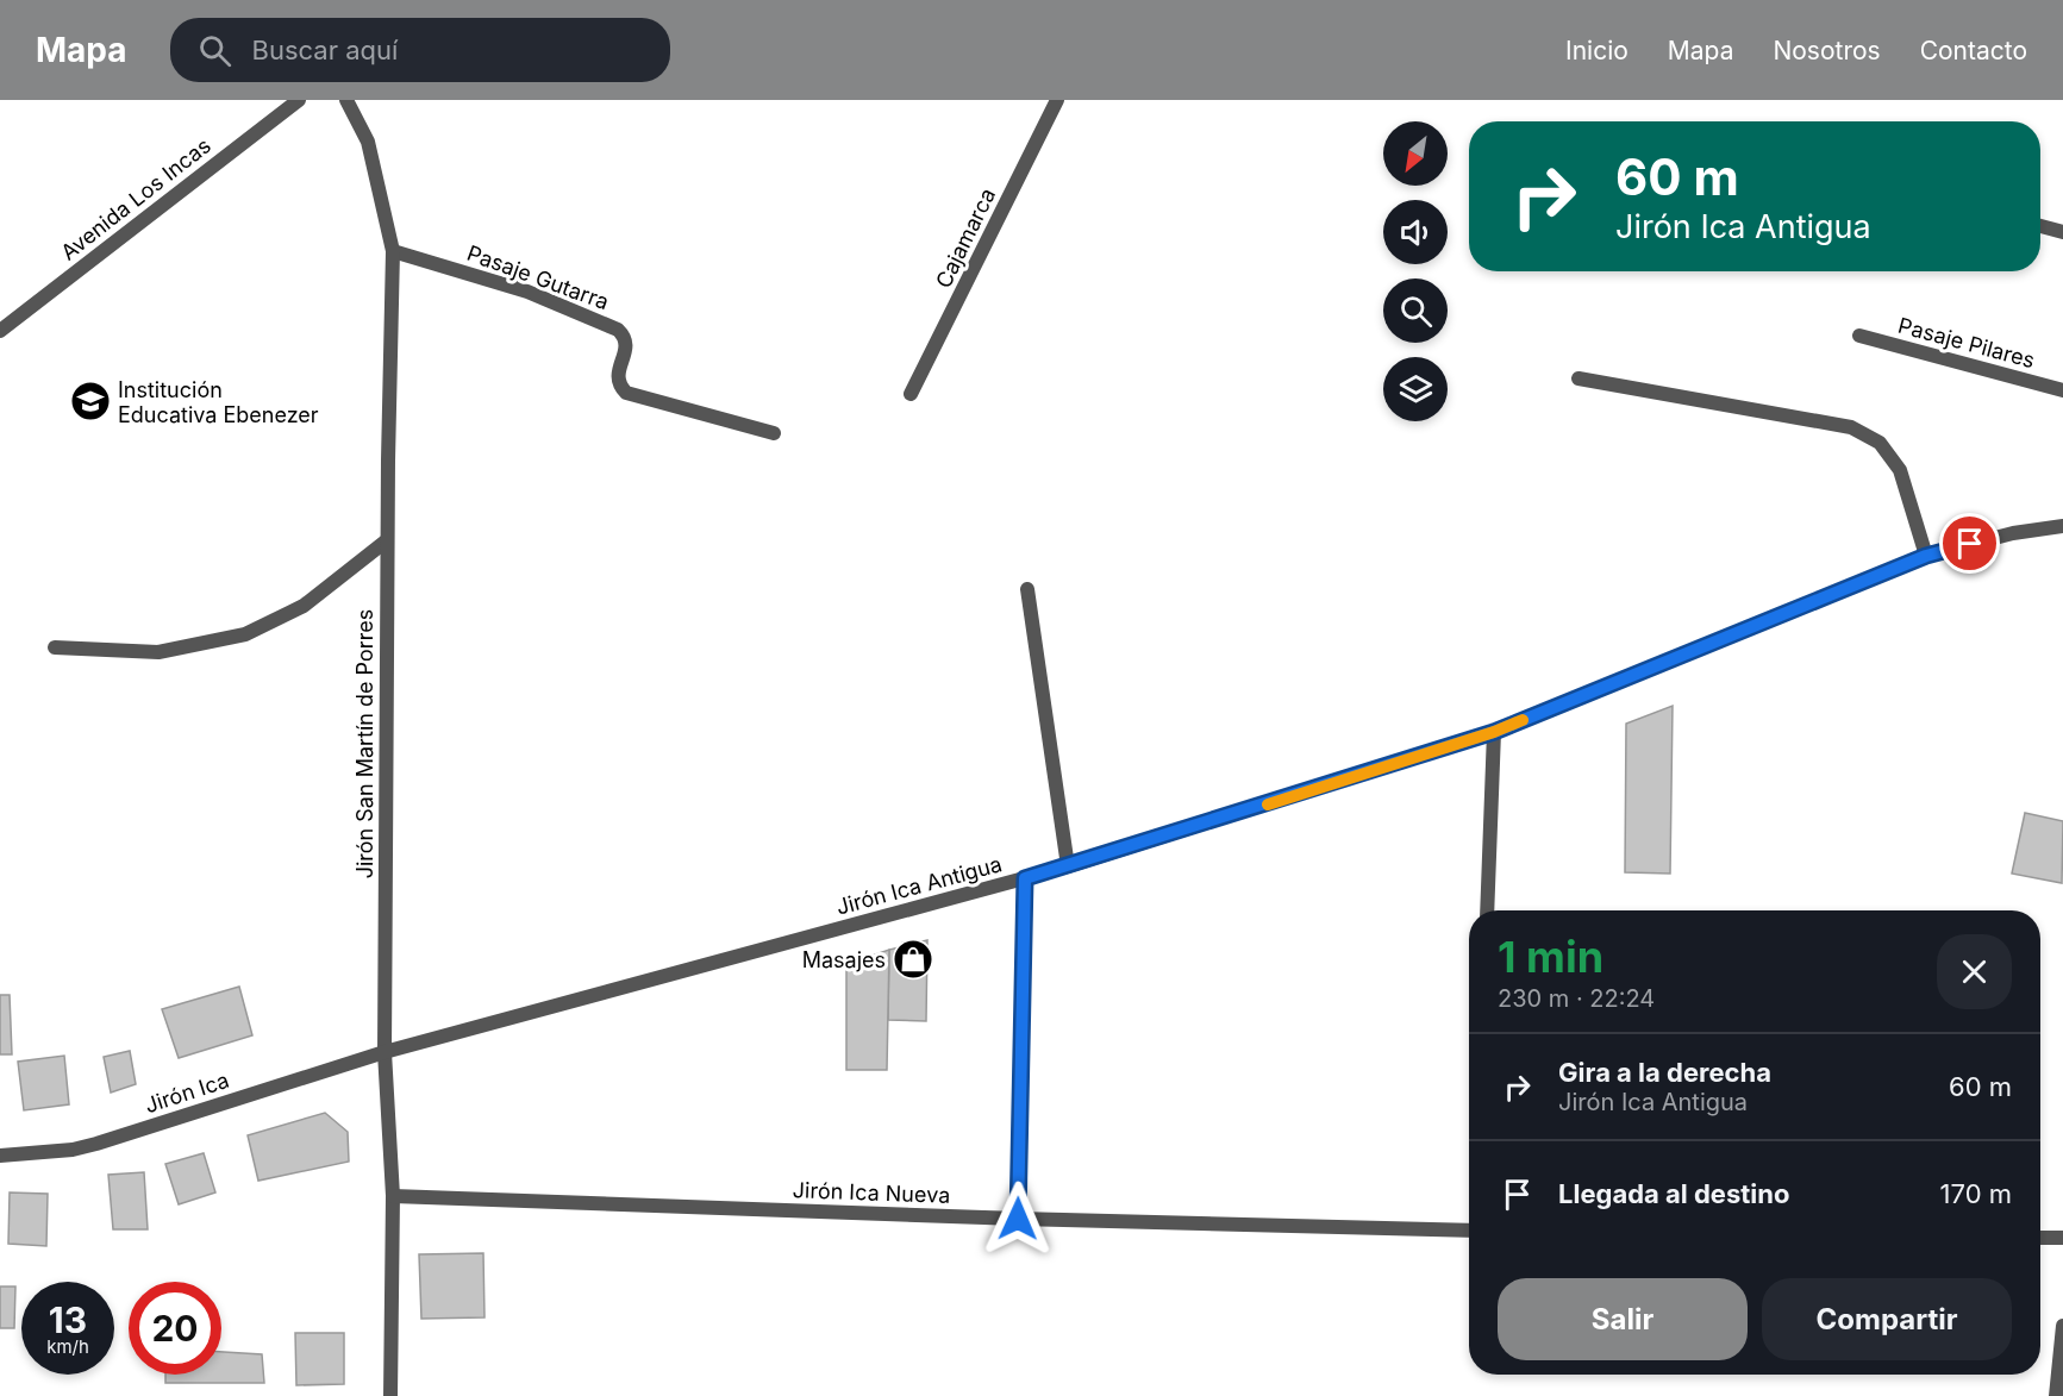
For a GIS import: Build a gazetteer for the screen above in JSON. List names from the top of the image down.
{
  "streets": {
    "street": [
      "Avenida Los Incas",
      "Cajamarca",
      "Pasaje Gutarra",
      "Pasaje Pilares",
      "Jirón San Martín de Porres",
      "Jirón Ica Antigua",
      "Jirón Ica",
      "Jirón Ica Nueva"
    ]
  },
  "crossings": [
    ["Pasaje Gutarra", "Jirón San Martín de Porres"],
    ["Jirón San Martín de Porres", "Jirón Ica Antigua"],
    ["Jirón San Martín de Porres", "Jirón Ica"],
    ["Jirón San Martín de Porres", "Jirón Ica Nueva"],
    ["Jirón Ica Antigua", "Jirón Ica"]
  ],
  "places": {
    "school or university": ["Institución Educativa Ebenezer"],
    "shop": ["Masajes"]
  },
  "north": "bottom left",
  "page": {
    "header": "Mapa",
    "search": "Buscar aquí",
    "nav": [
      "Inicio",
      "Mapa",
      "Nosotros",
      "Contacto"
    ],
    "turn": ["60 m", "Jirón Ica Antigua"],
    "heading": ["1 min", "230 m · 22:24"],
    "list": [
      {
        "name": "Gira a la derecha",
        "note": "Jirón Ica Antigua",
        "value": "60 m"
      },
      {
        "name": "Llegada al destino",
        "value": "170 m"
      }
    ],
    "buttons": ["Salir", "Compartir"],
    "speed": "13 km/h",
    "limit": "20"
  }
}
